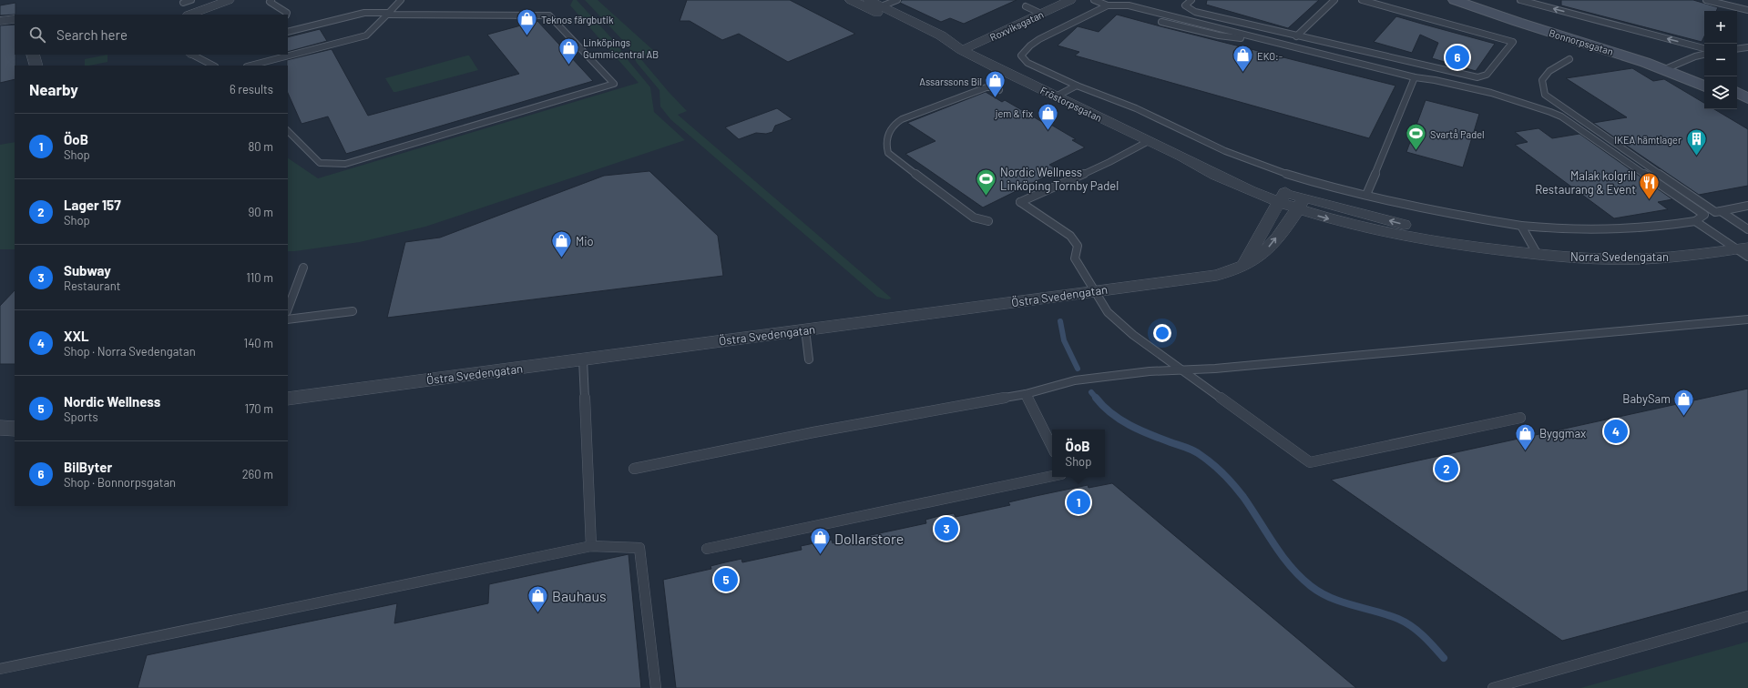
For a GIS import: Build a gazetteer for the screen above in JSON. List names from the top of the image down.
{
  "streets": {
    "street": [
      "Roxviksgatan",
      "Bonnorpsgatan",
      "Fröstorpsgatan",
      "Norra Svedengatan",
      "Östra Svedengatan"
    ]
  },
  "crossings": [
    ["Roxviksgatan", "Fröstorpsgatan"],
    ["Fröstorpsgatan", "Norra Svedengatan"],
    ["Norra Svedengatan", "Östra Svedengatan"]
  ],
  "places": {
    "shop": [
      "Teknos färgbutik",
      "Linköpings Gummicentral AB",
      "EKO:-",
      "Assarssons Bil",
      "jem & fix",
      "Mio",
      "BabySam",
      "Byggmax",
      "Dollarstore",
      "Bauhaus"
    ],
    "sports": ["Svartå Padel", "Nordic Wellness Linköping Tornby Padel"],
    "building": ["IKEA hämtlager"],
    "restaurant": ["Malak kolgrill Restaurang & Event"]
  },
  "page": {
    "map_buttons": ["+", "−"],
    "search": "Search here",
    "pins": [
      "6",
      "4",
      "2",
      "1",
      "3",
      "5"
    ],
    "heading": ["Nearby", "6 results"],
    "list": [
      {
        "mark": "1",
        "name": "ÖoB",
        "note": "Shop",
        "value": "80 m"
      },
      {
        "mark": "2",
        "name": "Lager 157",
        "note": "Shop",
        "value": "90 m"
      },
      {
        "mark": "3",
        "name": "Subway",
        "note": "Restaurant",
        "value": "110 m"
      },
      {
        "mark": "4",
        "name": "XXL",
        "note": "Shop · Norra Svedengatan",
        "value": "140 m"
      },
      {
        "mark": "5",
        "name": "Nordic Wellness",
        "note": "Sports",
        "value": "170 m"
      },
      {
        "mark": "6",
        "name": "BilByter",
        "note": "Shop · Bonnorpsgatan",
        "value": "260 m"
      }
    ],
    "popup": ["ÖoB", "Shop"]
  }
}
